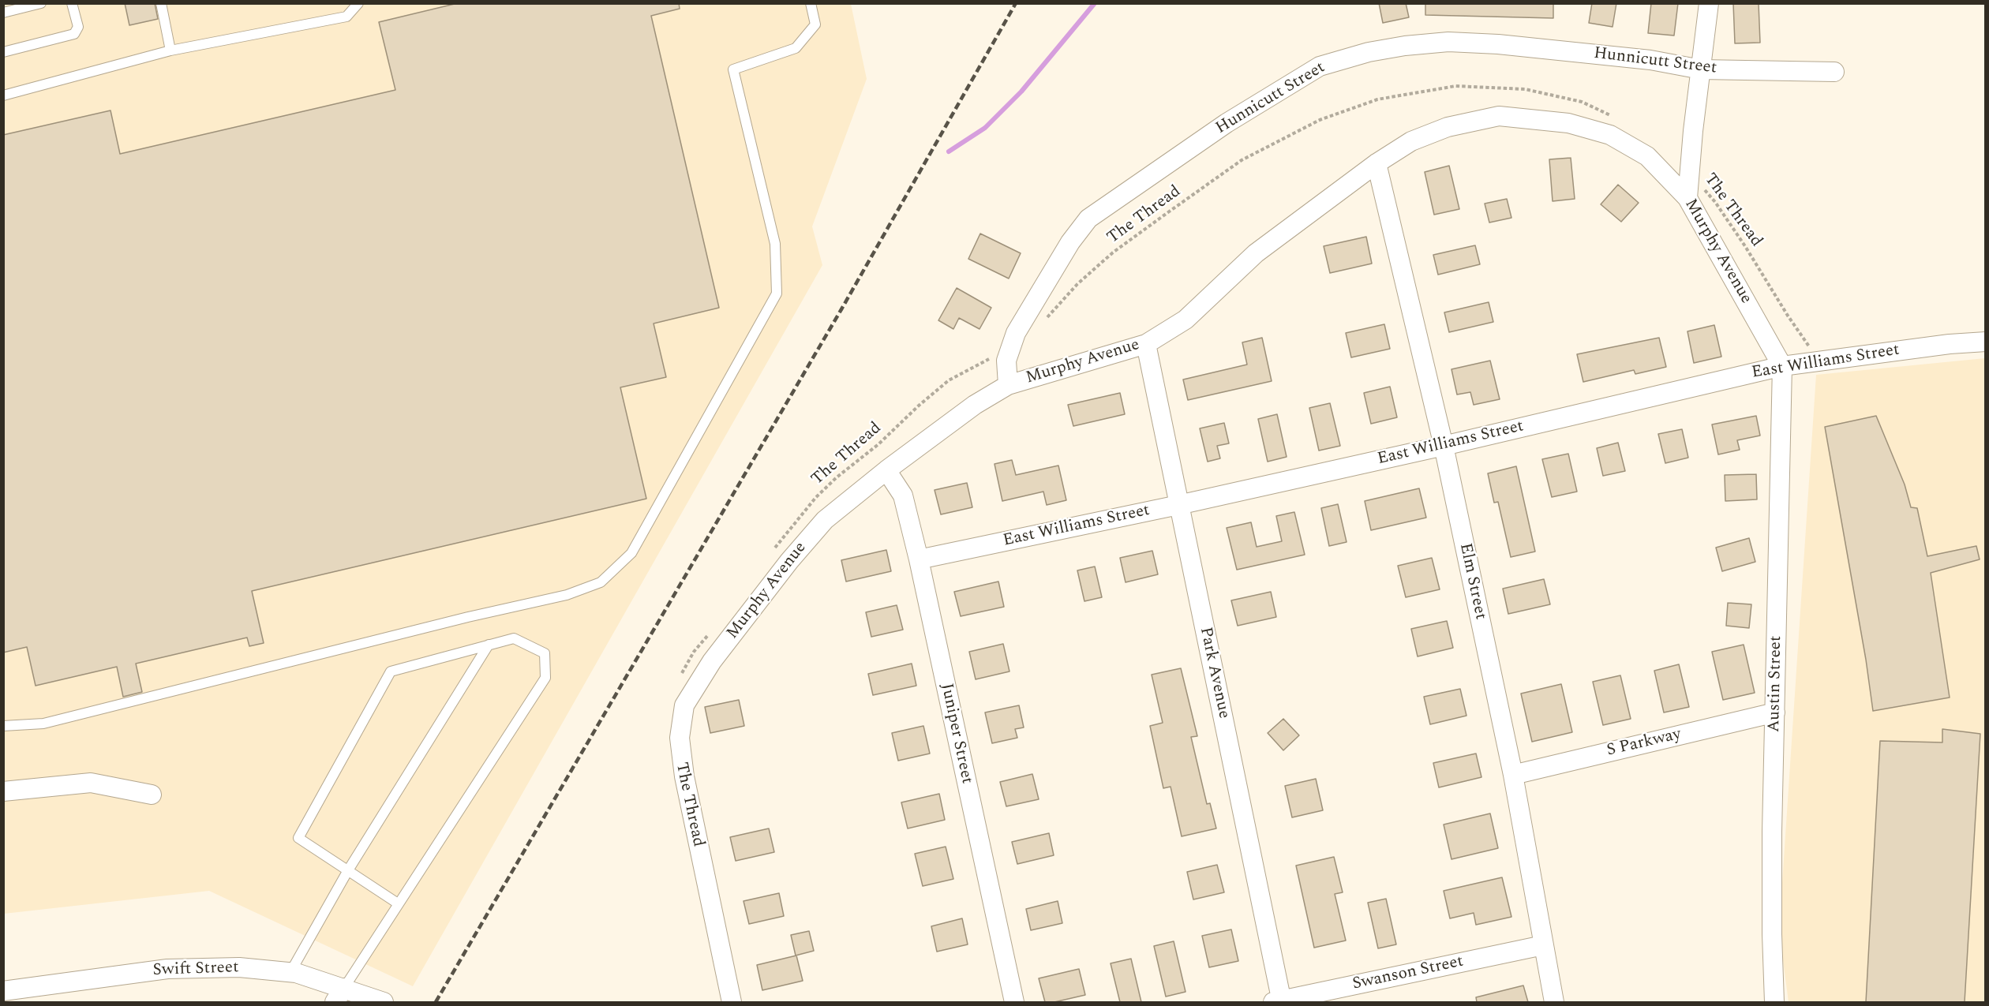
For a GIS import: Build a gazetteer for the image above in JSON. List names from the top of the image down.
{
  "streets": {
    "street": [
      "Hunnicutt Street",
      "Murphy Avenue",
      "East Williams Street",
      "Elm Street",
      "Park Avenue",
      "Austin Street",
      "Juniper Street",
      "S Parkway",
      "Swift Street",
      "Swanson Street"
    ],
    "path": ["The Thread"]
  },
  "crossings": [
    ["Hunnicutt Street", "The Thread"],
    ["Hunnicutt Street", "Murphy Avenue"],
    ["The Thread", "East Williams Street"],
    ["Murphy Avenue", "East Williams Street"],
    ["Murphy Avenue", "Elm Street"],
    ["Murphy Avenue", "Park Avenue"],
    ["Murphy Avenue", "Austin Street"],
    ["Murphy Avenue", "Juniper Street"],
    ["East Williams Street", "Elm Street"],
    ["East Williams Street", "Park Avenue"],
    ["East Williams Street", "Austin Street"],
    ["East Williams Street", "Juniper Street"],
    ["Elm Street", "S Parkway"],
    ["Elm Street", "Swanson Street"],
    ["Park Avenue", "Swanson Street"],
    ["Austin Street", "S Parkway"]
  ]
}
